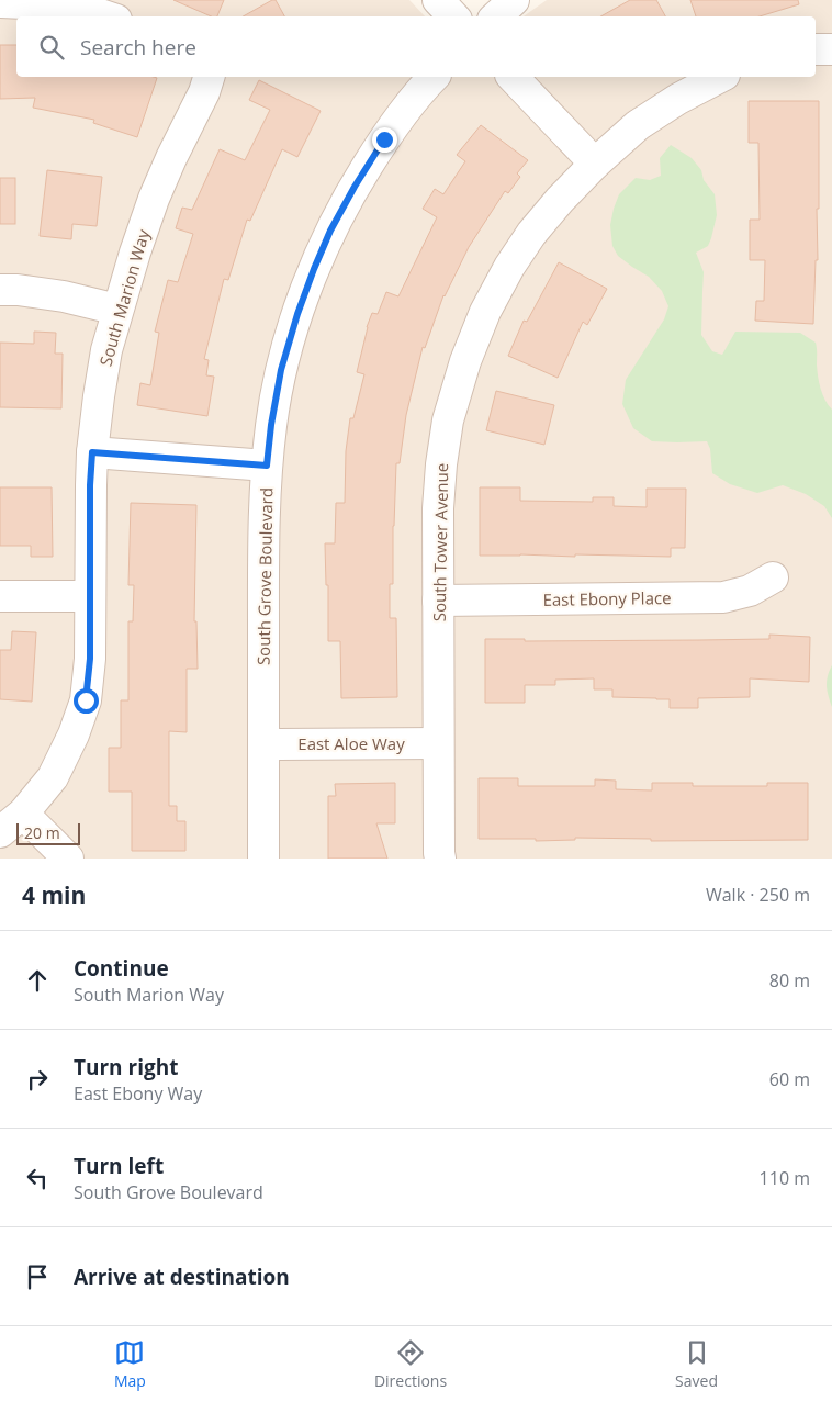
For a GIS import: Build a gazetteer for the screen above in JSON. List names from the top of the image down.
{
  "streets": {
    "street": [
      "South Marion Way",
      "South Tower Avenue",
      "South Grove Boulevard",
      "East Ebony Place",
      "East Aloe Way"
    ]
  },
  "crossings": [
    ["South Tower Avenue", "East Ebony Place"],
    ["South Tower Avenue", "East Aloe Way"],
    ["South Grove Boulevard", "East Aloe Way"]
  ],
  "scale_bar": "20 m",
  "page": {
    "search": "Search here",
    "scale": "20 m",
    "heading": ["4 min", "Walk · 250 m"],
    "list": [
      ["Continue", "South Marion Way", "80 m"],
      ["Turn right", "East Ebony Way", "60 m"],
      ["Turn left", "South Grove Boulevard", "110 m"],
      "Arrive at destination"
    ],
    "nav": ["Map", "Directions", "Saved"]
  }
}
